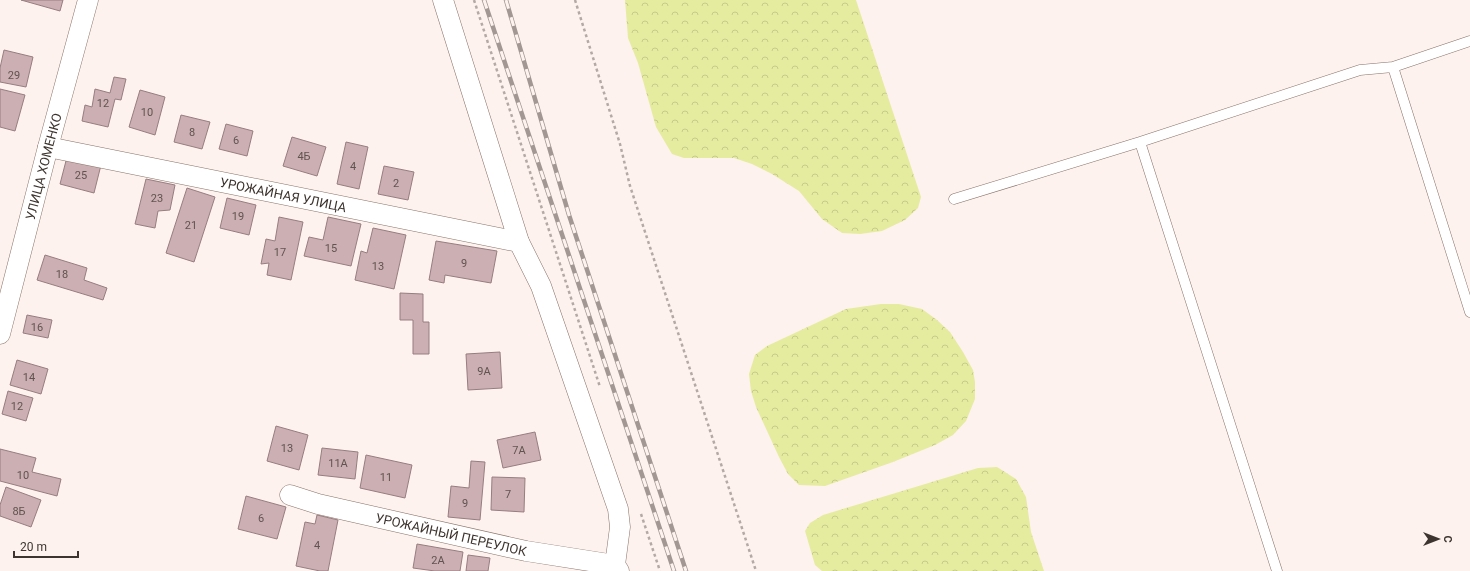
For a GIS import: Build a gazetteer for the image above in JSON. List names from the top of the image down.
{
  "streets": {
    "street": ["УЛИЦА ХОМЕНКО", "УРОЖАЙНАЯ УЛИЦА", "УРОЖАЙНЫЙ ПЕРЕУЛОК"]
  },
  "crossings": [
    ["УЛИЦА ХОМЕНКО", "УРОЖАЙНАЯ УЛИЦА"]
  ],
  "house_numbers": [
    "29",
    "12",
    "10",
    "8",
    "6",
    "4Б",
    "4",
    "25",
    "2",
    "23",
    "19",
    "21",
    "15",
    "17",
    "9",
    "13",
    "18",
    "16",
    "9А",
    "14",
    "12",
    "13",
    "7А",
    "11А",
    "10",
    "11",
    "7",
    "9",
    "8Б",
    "6",
    "4",
    "2А"
  ],
  "scale_bar": "20 m",
  "north": "right"
}
